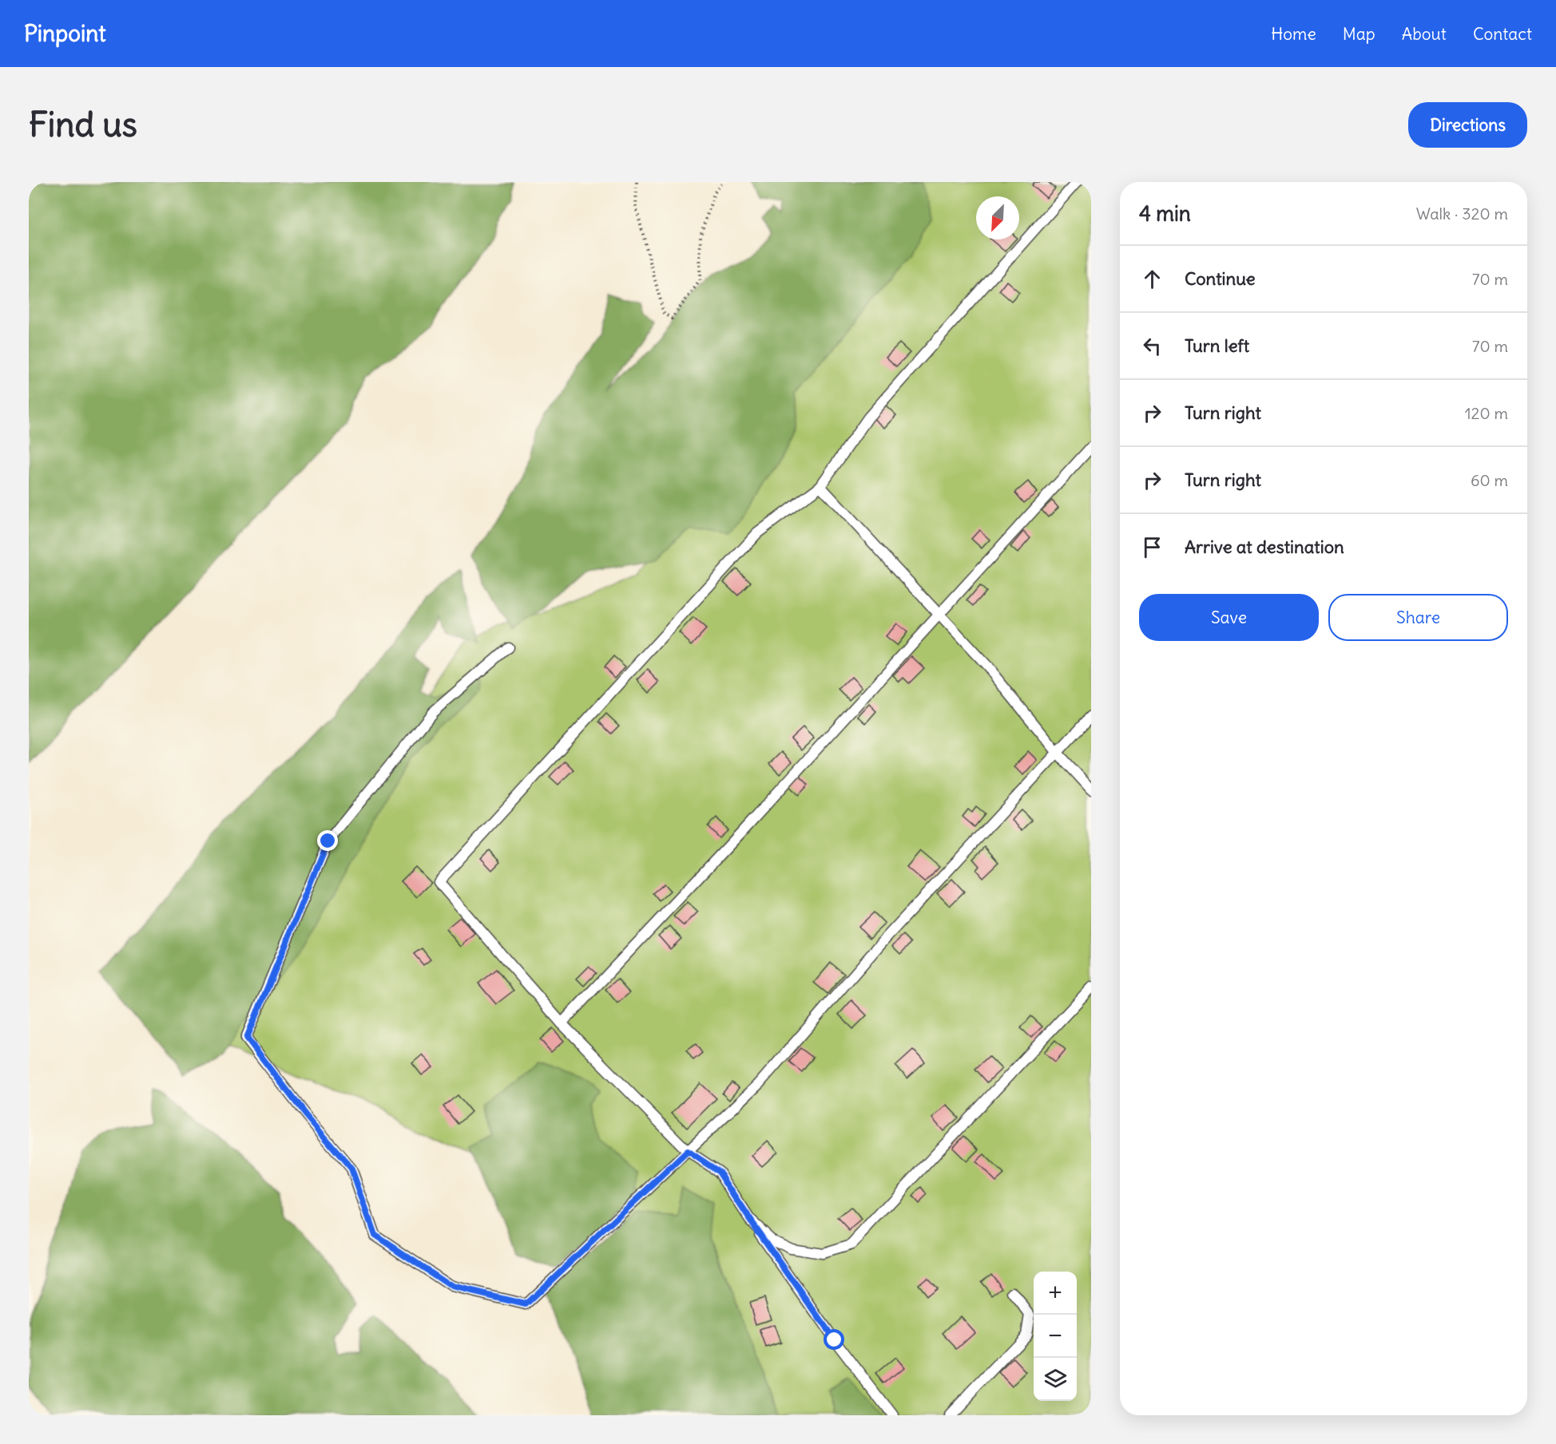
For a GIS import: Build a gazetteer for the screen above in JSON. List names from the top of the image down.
{
  "north": "bottom left",
  "page": {
    "header": "Pinpoint",
    "nav": [
      "Home",
      "Map",
      "About",
      "Contact"
    ],
    "buttons": [
      "Directions",
      ["Save", "Share"]
    ],
    "title": "Find us",
    "heading": ["4 min", "Walk · 320 m"],
    "list": [
      ["Continue", "70 m"],
      ["Turn left", "70 m"],
      ["Turn right", "120 m"],
      ["Turn right", "60 m"],
      "Arrive at destination"
    ],
    "map_buttons": ["+", "−"]
  }
}
